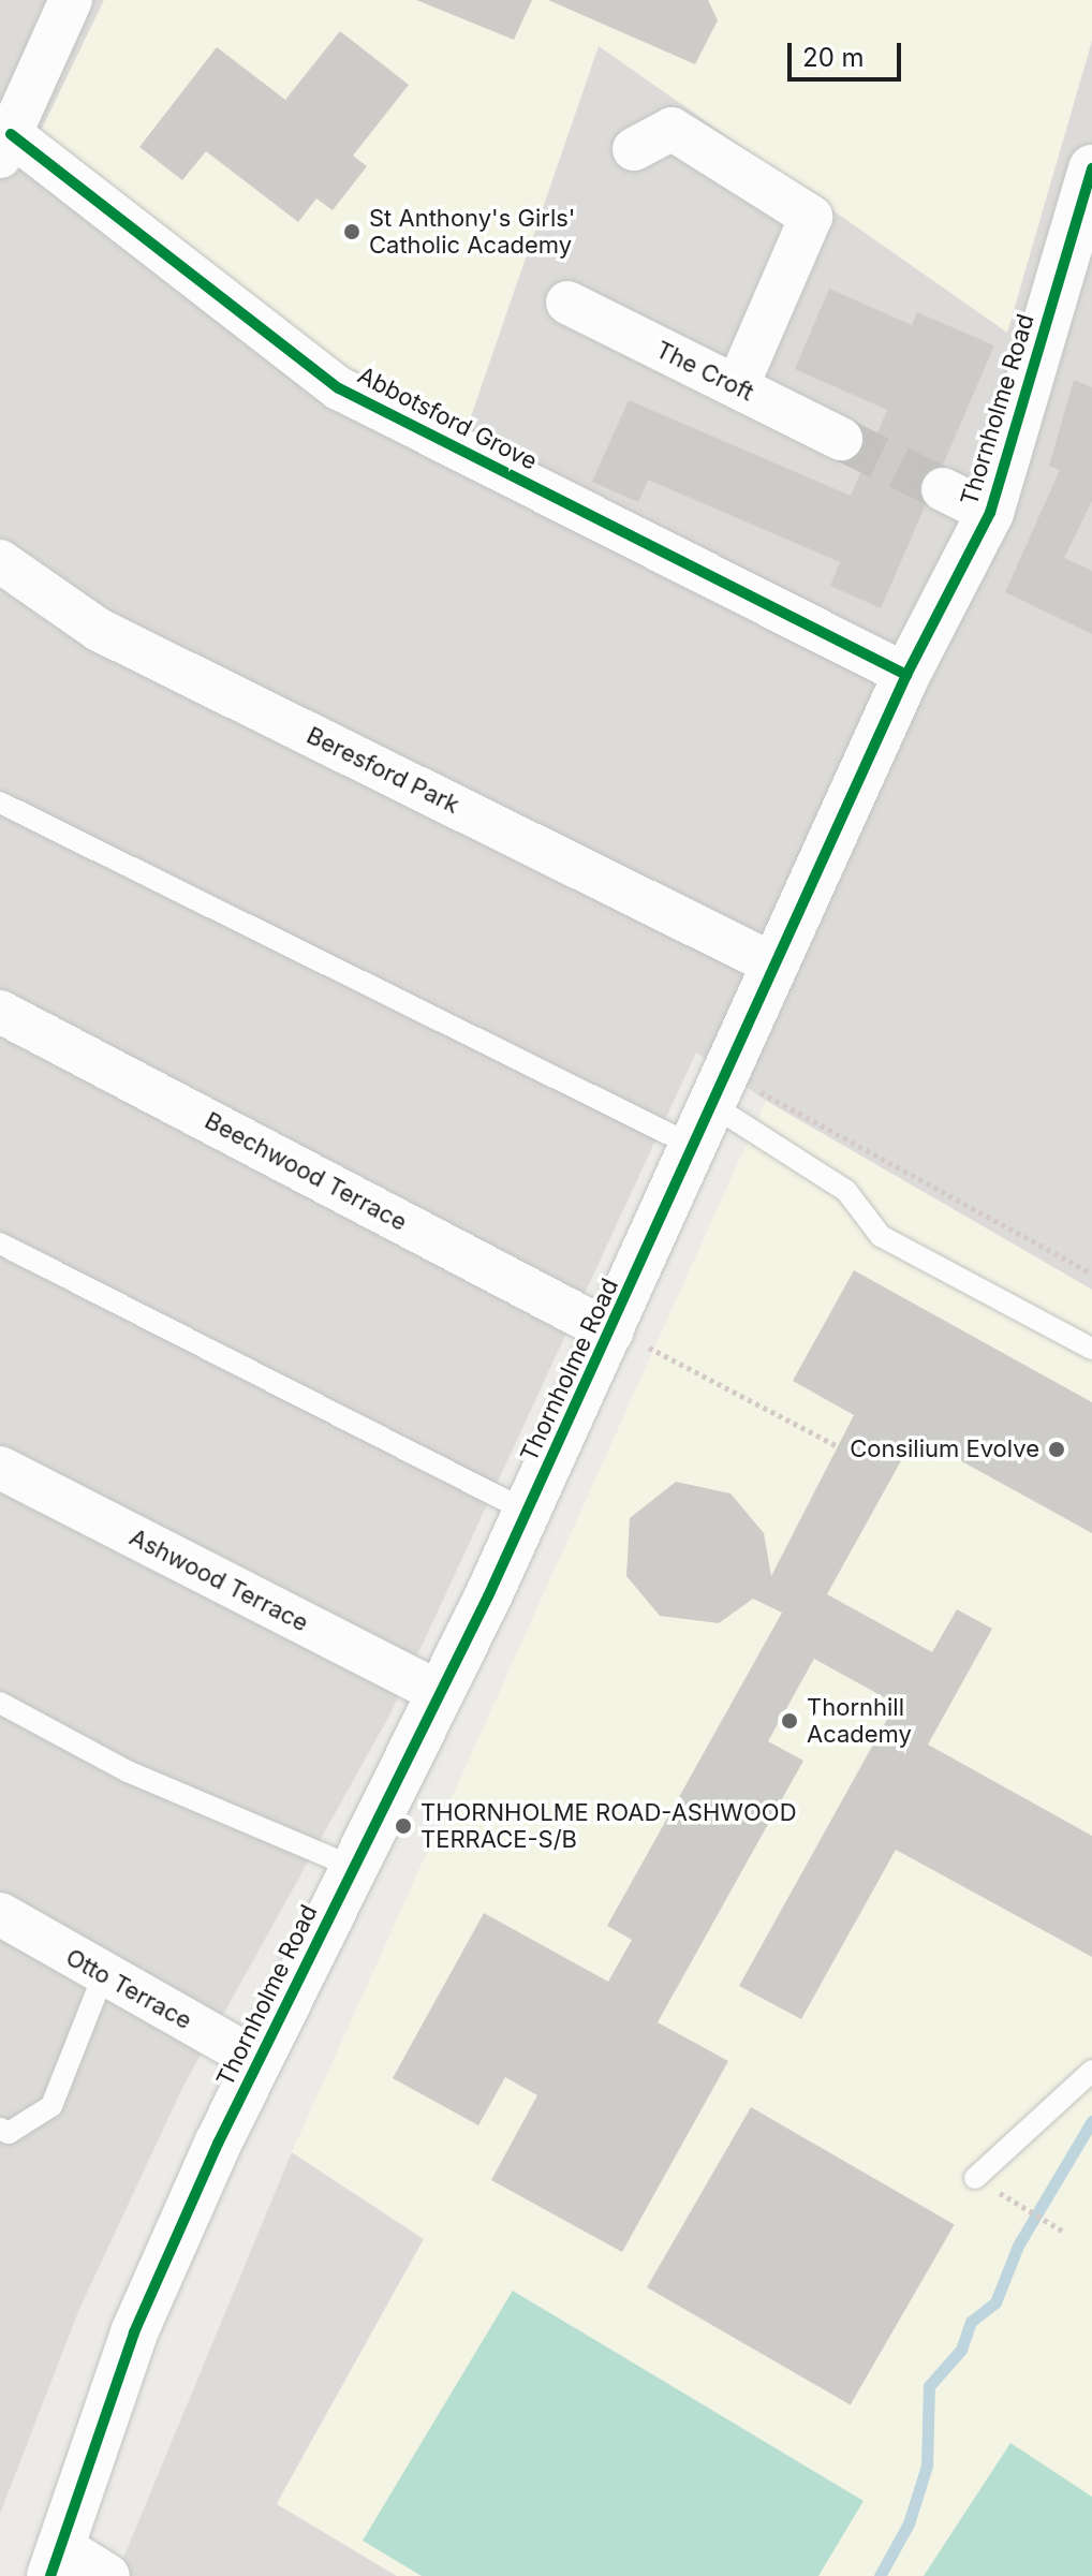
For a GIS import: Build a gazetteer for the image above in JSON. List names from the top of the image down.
{
  "streets": {
    "street": [
      "The Croft",
      "Thornholme Road",
      "Abbotsford Grove",
      "Beresford Park",
      "Beechwood Terrace",
      "Ashwood Terrace",
      "Otto Terrace"
    ]
  },
  "crossings": [
    ["Thornholme Road", "Abbotsford Grove"],
    ["Thornholme Road", "Beresford Park"],
    ["Thornholme Road", "Beechwood Terrace"],
    ["Thornholme Road", "Ashwood Terrace"],
    ["Thornholme Road", "Otto Terrace"]
  ],
  "places": [
    "St Anthony's Girls' Catholic Academy",
    "Consilium Evolve",
    "Thornhill Academy",
    "THORNHOLME ROAD-ASHWOOD TERRACE-S/B"
  ],
  "scale_bar": "20 m"
}
